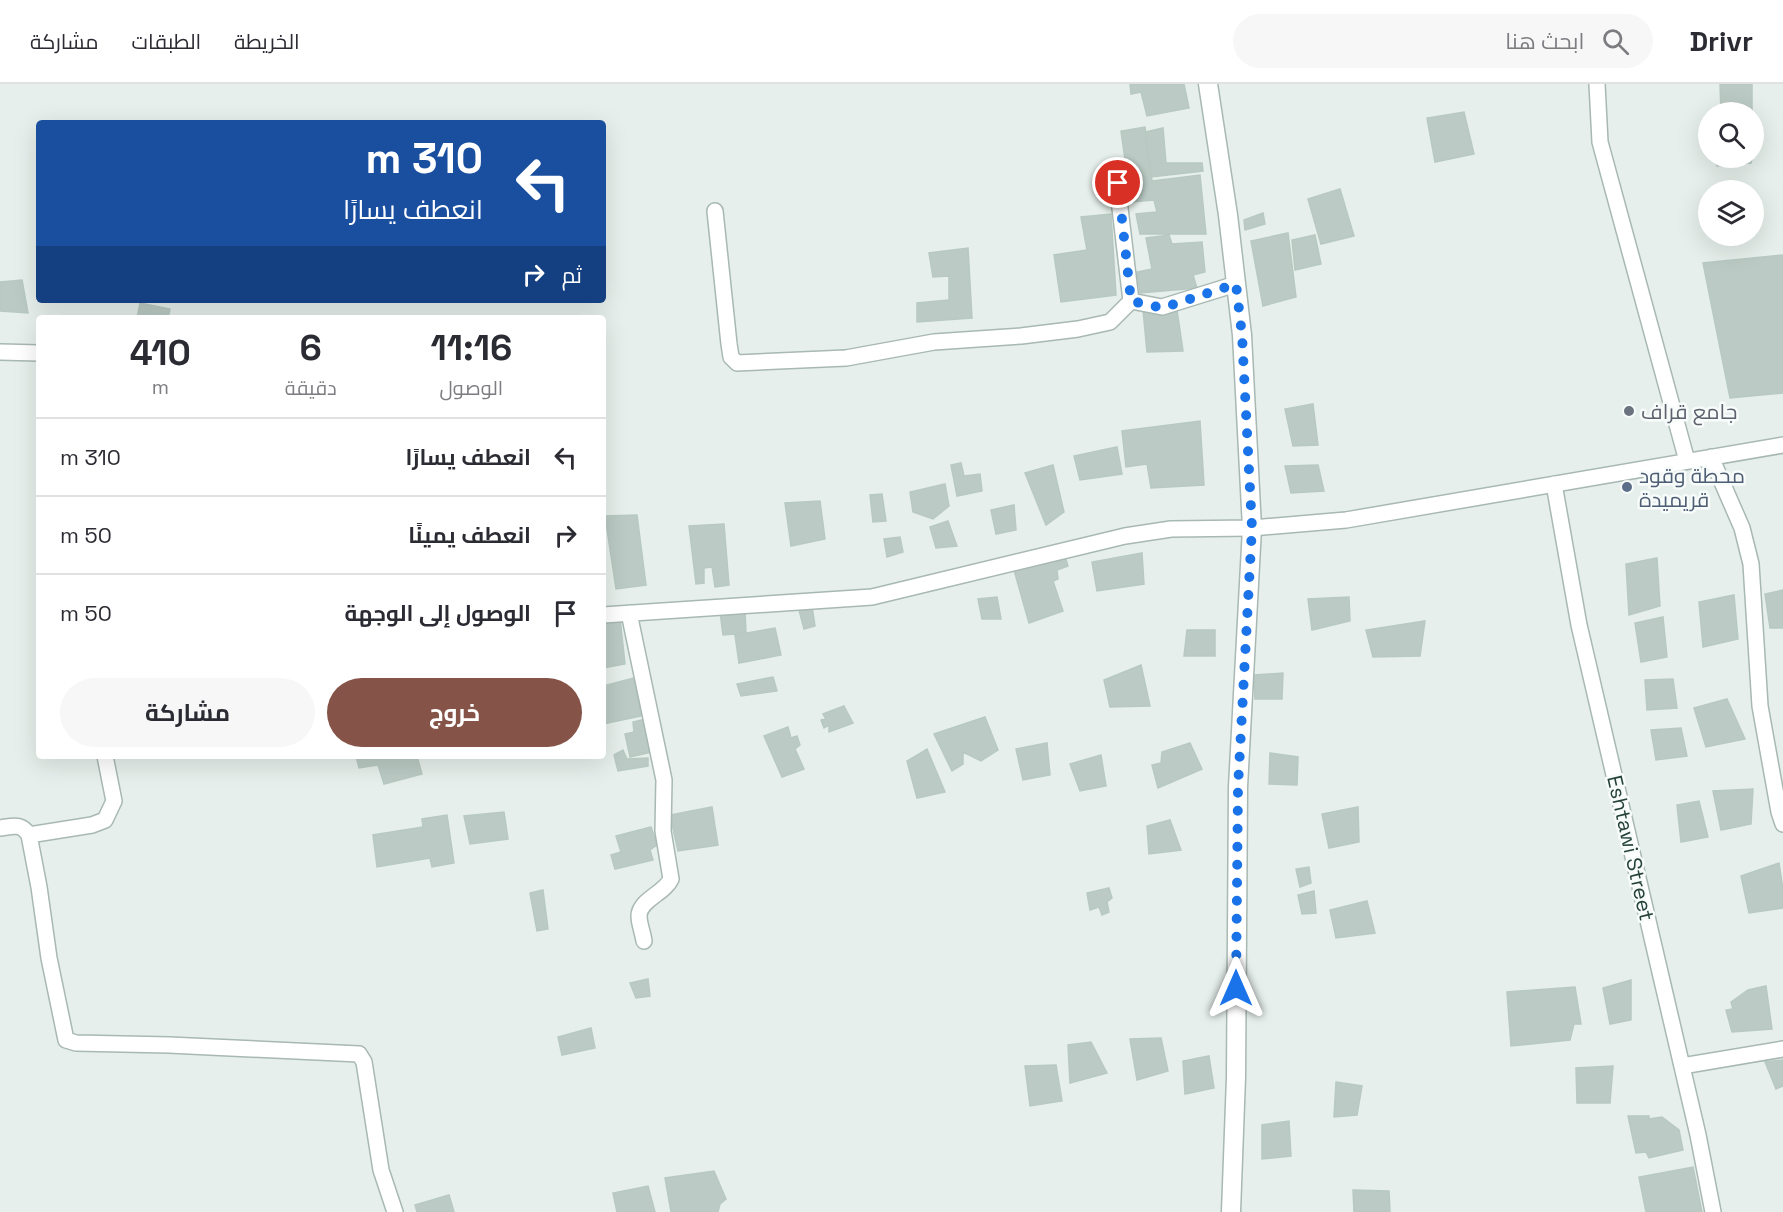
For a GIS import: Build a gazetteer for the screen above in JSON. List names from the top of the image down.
{
  "streets": {
    "street": ["Eshtawi Street"]
  },
  "places": ["جامع قراف", "محطة وقود قريميدة"],
  "page": {
    "header": "Drivr",
    "search": "ابحث هنا",
    "nav": ["الخريطة", "الطبقات", "مشاركة"],
    "turn": ["310 m", "انعطف يسارًا"],
    "then": "ثم",
    "eta": [
      "11:16",
      "الوصول",
      "6",
      "دقيقة",
      "410",
      "m"
    ],
    "list": [
      {
        "name": "انعطف يسارًا",
        "value": "310 m"
      },
      {
        "name": "انعطف يمينًا",
        "value": "50 m"
      },
      {
        "name": "الوصول إلى الوجهة",
        "value": "50 m"
      }
    ],
    "buttons": ["خروج", "مشاركة"]
  }
}
